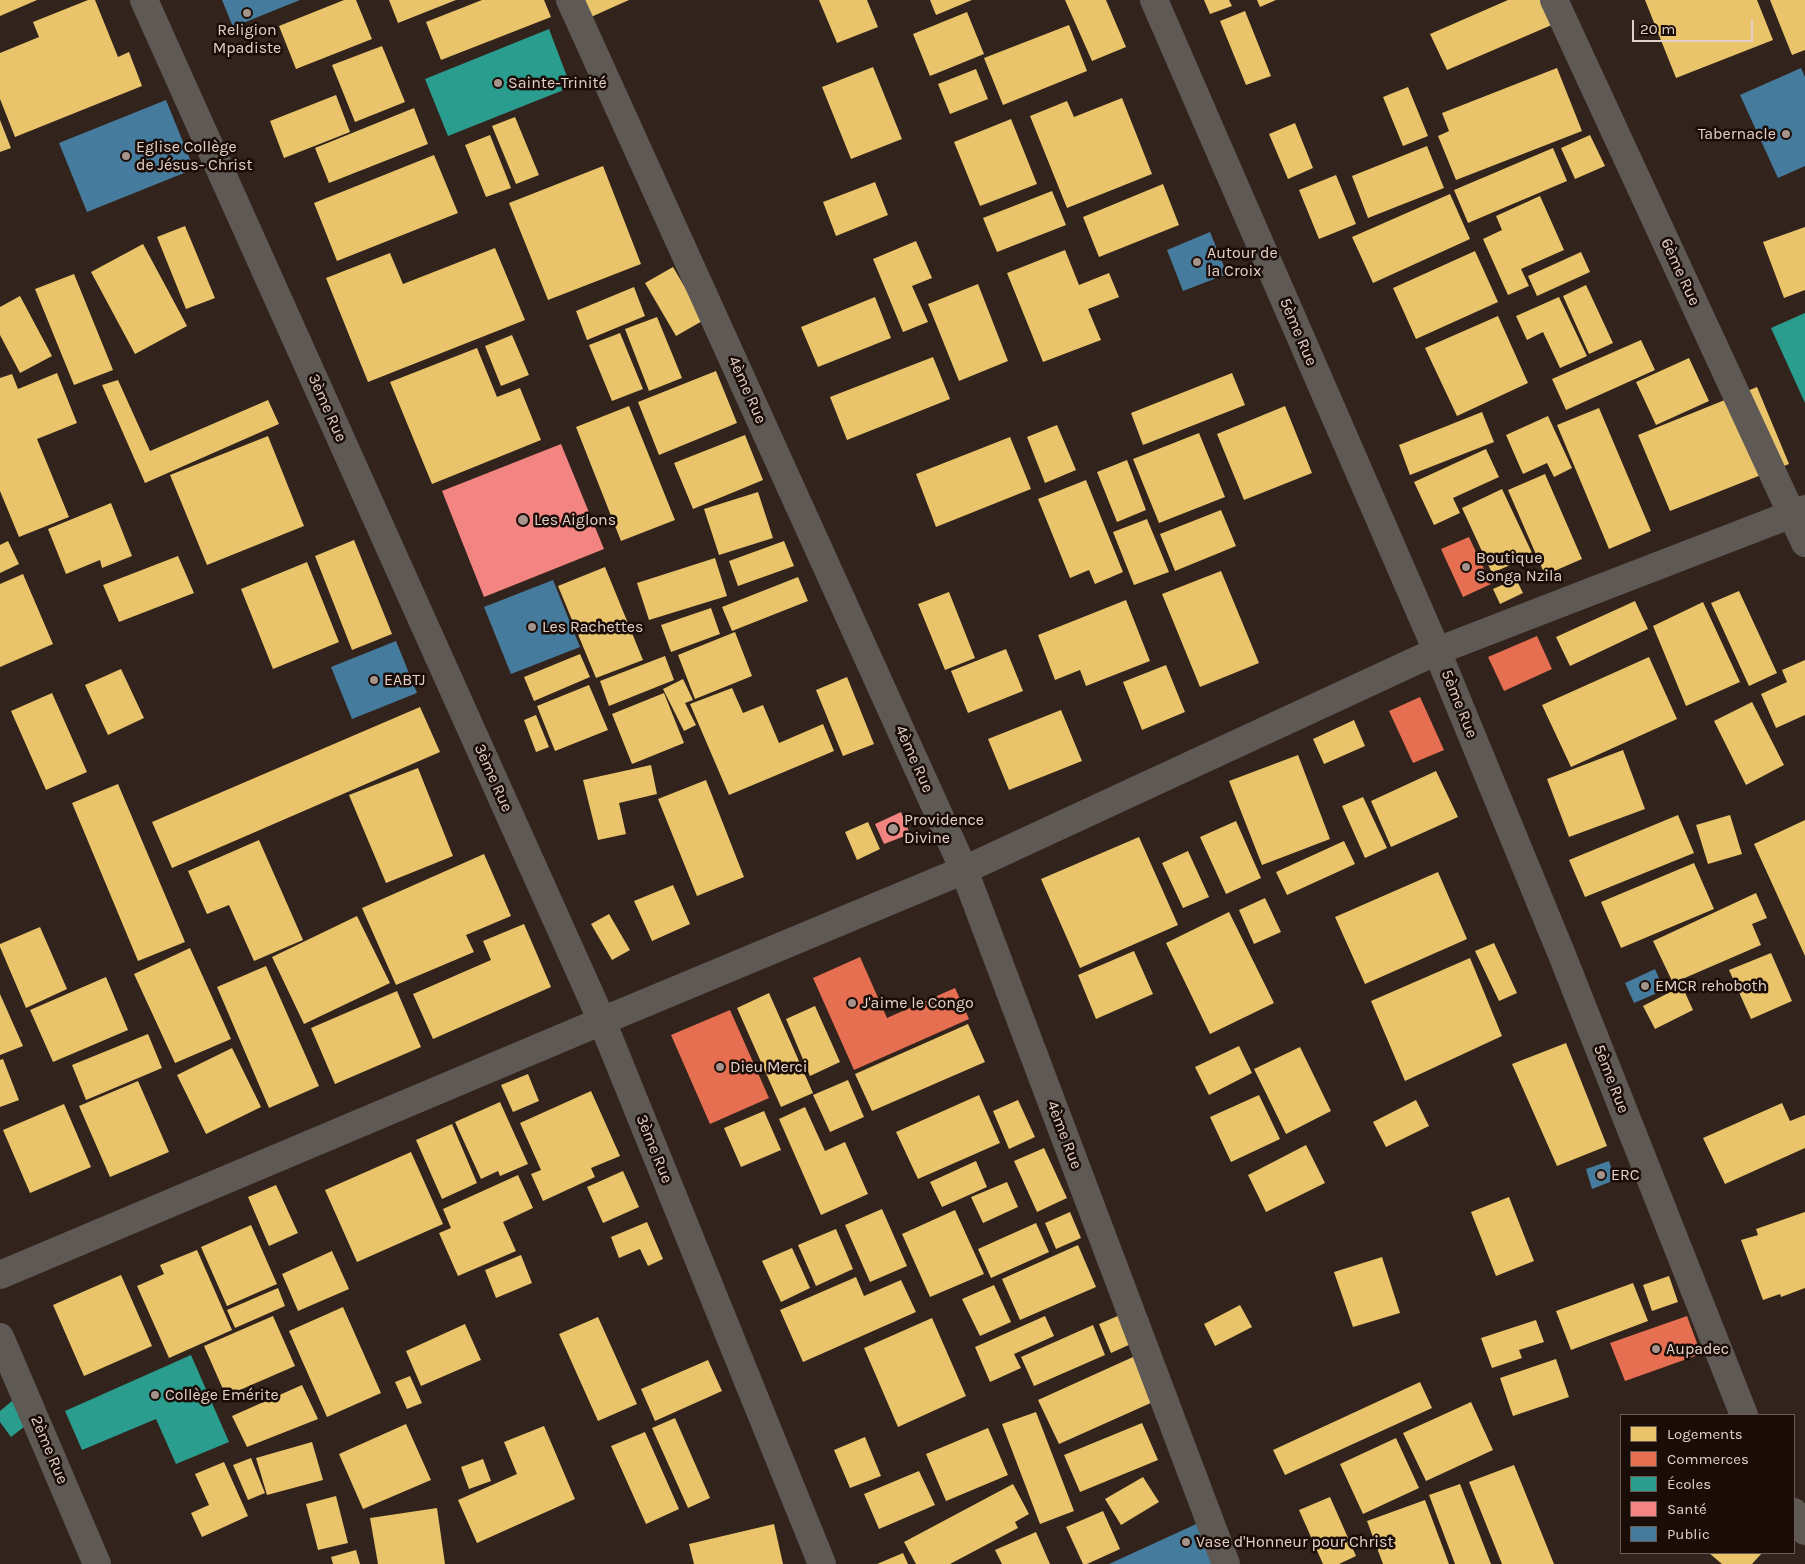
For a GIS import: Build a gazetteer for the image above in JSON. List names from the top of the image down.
{
  "streets": {
    "street": [
      "6ème Rue",
      "5ème Rue",
      "4ème Rue",
      "3ème Rue",
      "2ème Rue"
    ]
  },
  "places": [
    "Religion Mpadiste",
    "Sainte-Trinité",
    "Tabernacle",
    "Eglise Collège de Jésus- Christ",
    "Autour de la Croix",
    "Les Aiglons",
    "Boutique Songa Nzila",
    "Les Rachettes",
    "EABTJ",
    "Providence Divine",
    "EMCR rehoboth",
    "J'aime le Congo",
    "Dieu Merci",
    "ERC",
    "Aupadec",
    "Collège Emérite",
    "Vase d'Honneur pour Christ"
  ],
  "legend": [
    "Logements",
    "Commerces",
    "Écoles",
    "Santé",
    "Public"
  ],
  "scale_bar": "20 m"
}
